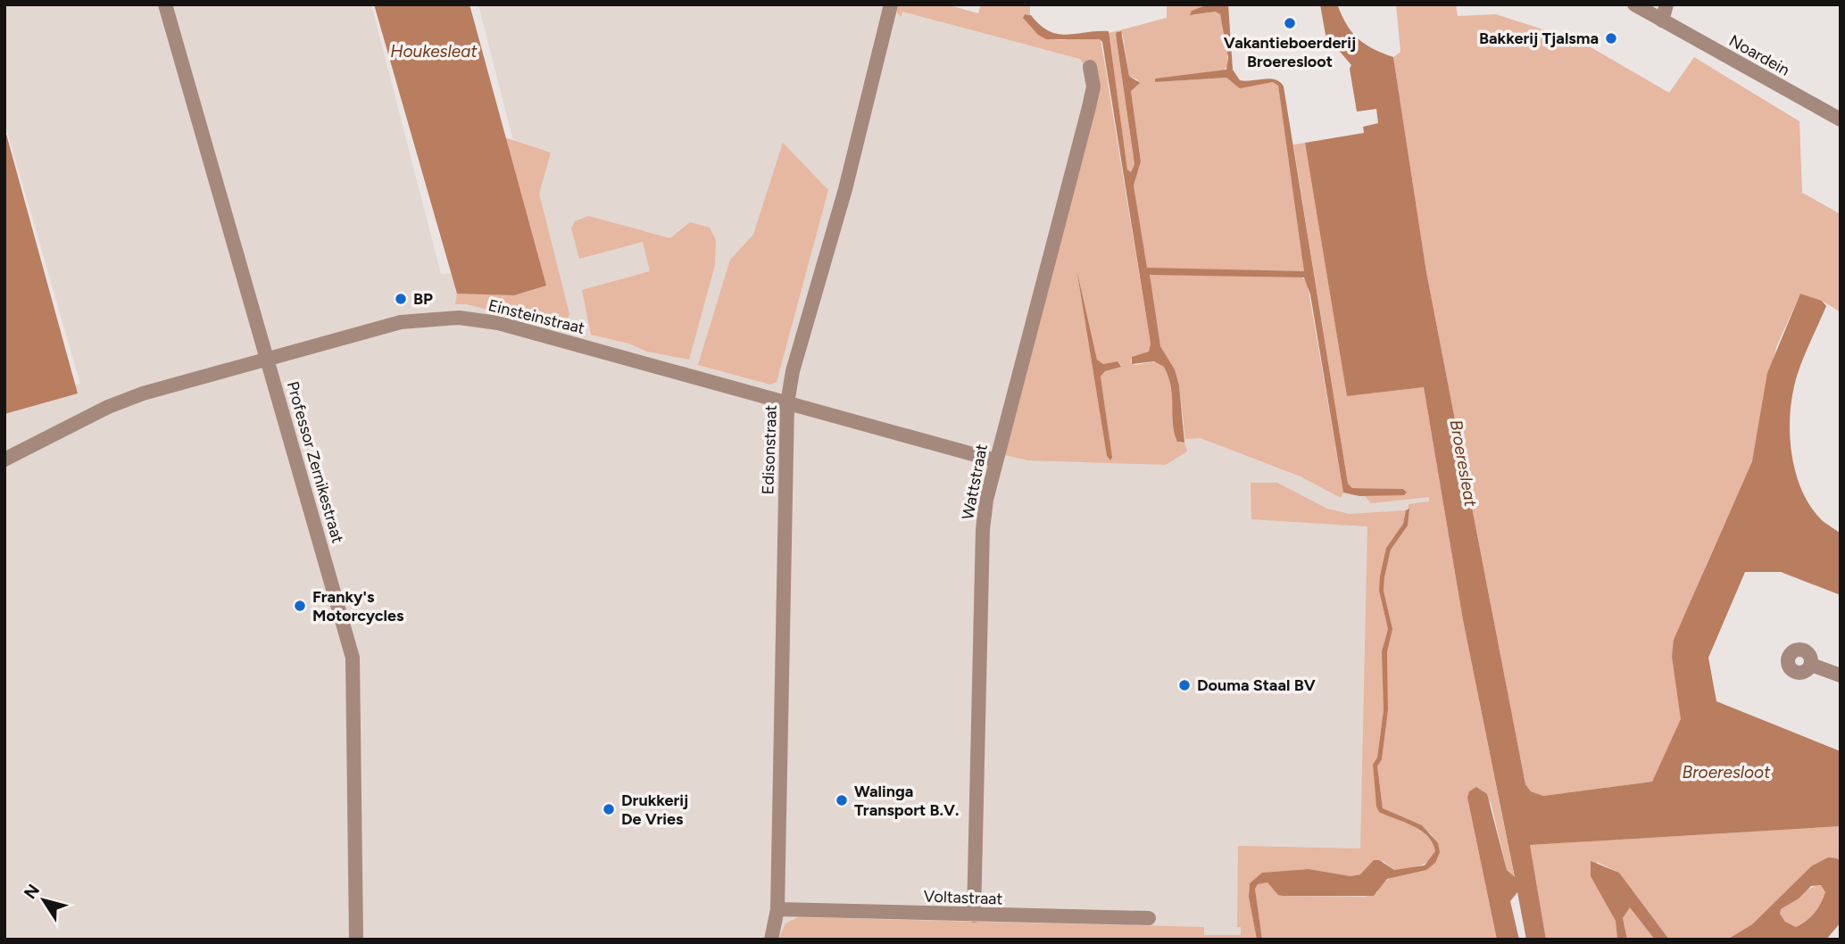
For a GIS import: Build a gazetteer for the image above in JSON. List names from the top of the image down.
{
  "streets": {
    "street": [
      "Noardein",
      "Einsteinstraat",
      "Edisonstraat",
      "Professor Zernikestraat",
      "Wattstraat",
      "Voltastraat"
    ]
  },
  "crossings": [
    ["Einsteinstraat", "Edisonstraat"],
    ["Einsteinstraat", "Professor Zernikestraat"],
    ["Einsteinstraat", "Wattstraat"],
    ["Edisonstraat", "Voltastraat"],
    ["Wattstraat", "Voltastraat"]
  ],
  "water": ["Houkesleat", "Broeresleat", "Broeresloot"],
  "places": [
    "Vakantieboerderij Broeresloot",
    "Bakkerij Tjalsma",
    "BP",
    "Franky's Motorcycles",
    "Douma Staal BV",
    "Walinga Transport B.V.",
    "Drukkerij De Vries"
  ],
  "north": "top left"
}
